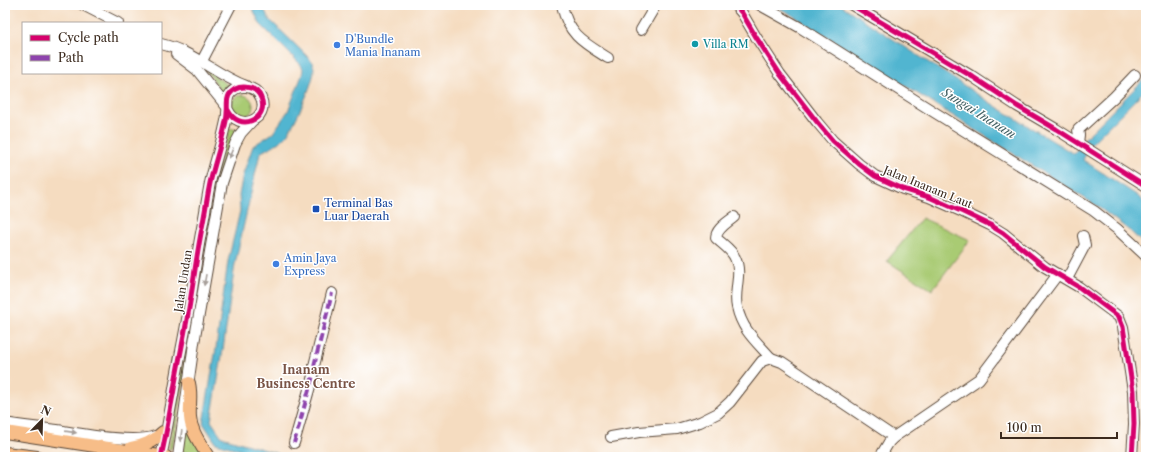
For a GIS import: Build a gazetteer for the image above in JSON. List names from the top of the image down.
{
  "streets": {
    "street": ["Jalan Inanam Laut", "Jalan Undan"]
  },
  "districts": ["Inanam Business Centre"],
  "water": ["Sungai Inanam"],
  "places": {
    "other": ["Villa RM", "D'Bundle Mania Inanam", "Amin Jaya Express"],
    "transit": ["Terminal Bas Luar Daerah"]
  },
  "legend": ["Cycle path", "Path"],
  "scale_bar": "100 m",
  "north": "top right"
}
